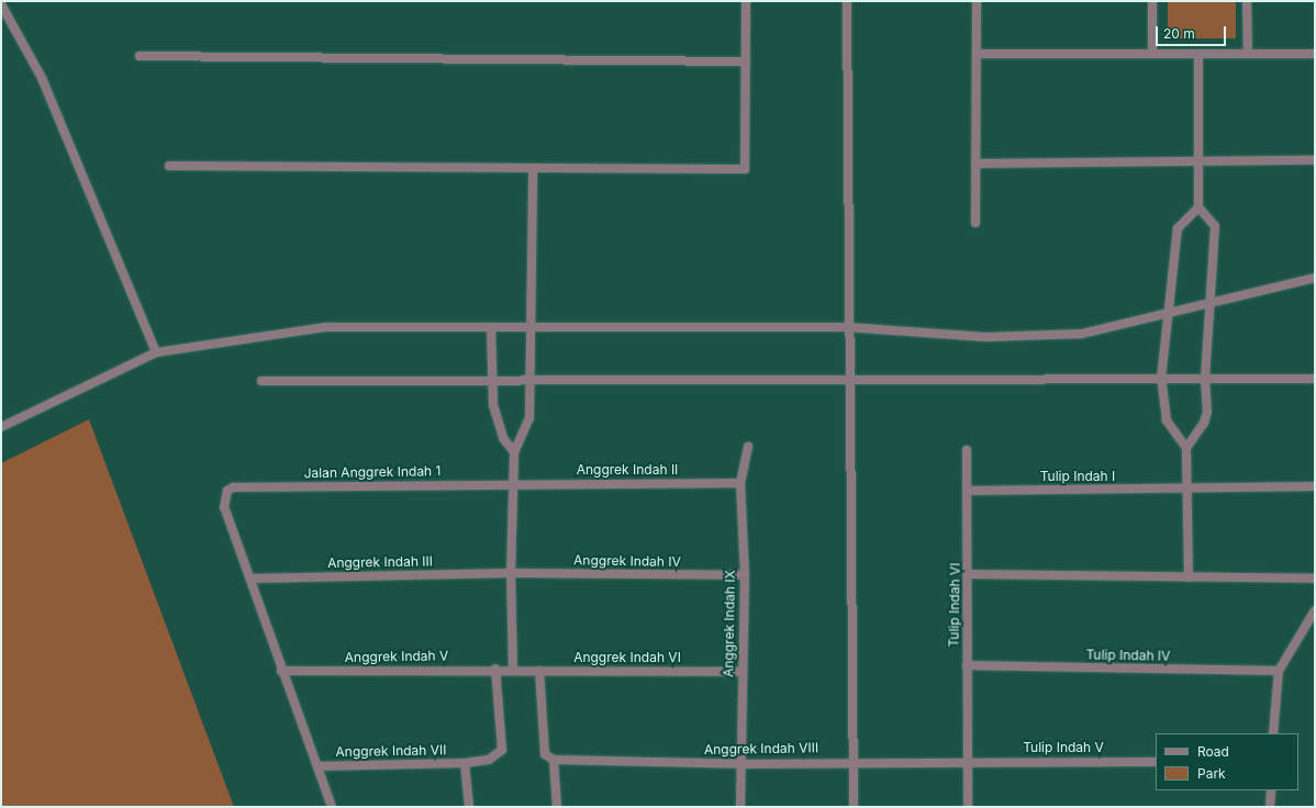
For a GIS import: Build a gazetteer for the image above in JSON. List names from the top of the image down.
{
  "streets": {
    "street": [
      "Anggrek Indah II",
      "Jalan Anggrek Indah 1",
      "Tulip Indah I",
      "Anggrek Indah IV",
      "Anggrek Indah III",
      "Tulip Indah VI",
      "Anggrek Indah IX",
      "Tulip Indah IV",
      "Anggrek Indah V",
      "Anggrek Indah VI",
      "Tulip Indah V",
      "Anggrek Indah VIII",
      "Anggrek Indah VII"
    ]
  },
  "crossings": [
    ["Anggrek Indah II", "Jalan Anggrek Indah 1"],
    ["Anggrek Indah II", "Anggrek Indah IX"],
    ["Jalan Anggrek Indah 1", "Anggrek Indah III"],
    ["Tulip Indah I", "Tulip Indah VI"],
    ["Anggrek Indah IV", "Anggrek Indah III"],
    ["Anggrek Indah IV", "Anggrek Indah IX"],
    ["Tulip Indah VI", "Tulip Indah IV"],
    ["Tulip Indah VI", "Tulip Indah V"],
    ["Tulip Indah VI", "Anggrek Indah VIII"],
    ["Anggrek Indah IX", "Anggrek Indah VI"],
    ["Anggrek Indah IX", "Anggrek Indah VIII"],
    ["Anggrek Indah V", "Anggrek Indah VI"],
    ["Anggrek Indah V", "Anggrek Indah VII"],
    ["Tulip Indah V", "Anggrek Indah VIII"]
  ],
  "legend": ["Road", "Park"],
  "scale_bar": "20 m"
}
